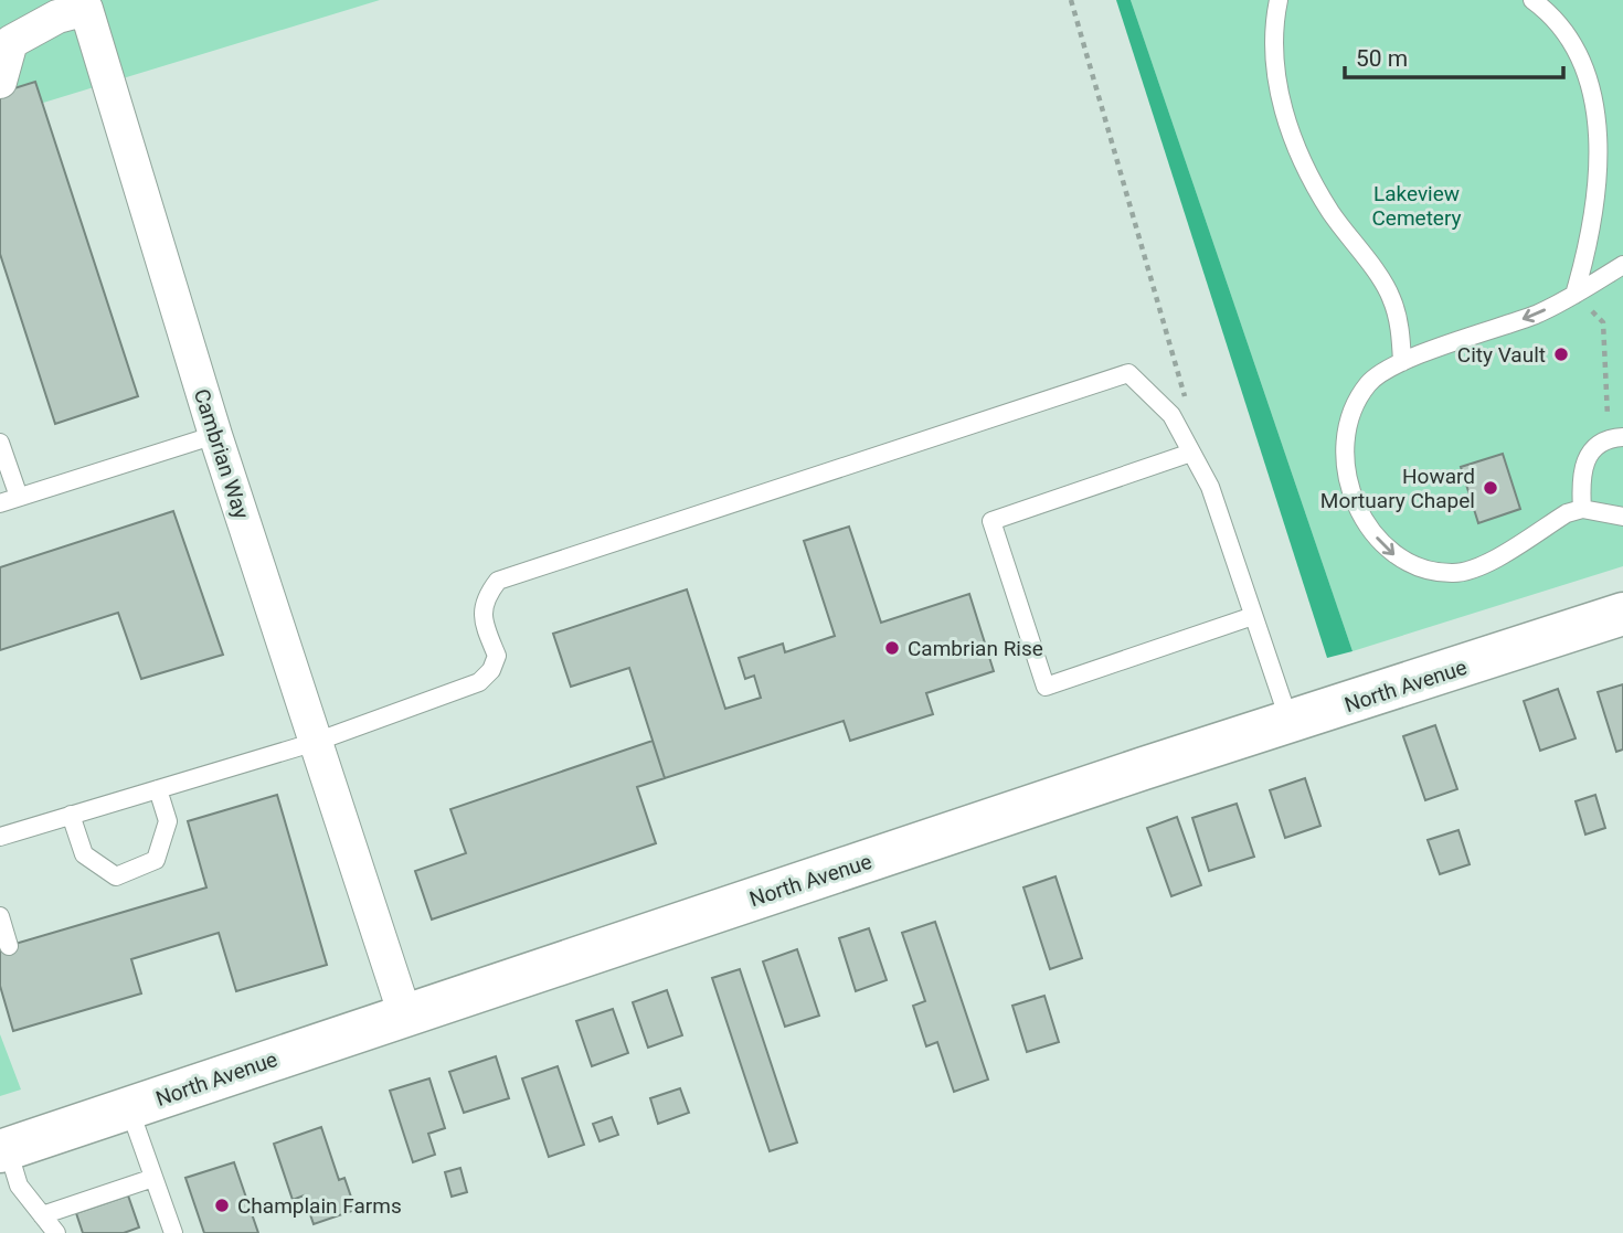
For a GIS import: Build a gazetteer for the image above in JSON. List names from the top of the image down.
{
  "streets": {
    "main road": ["North Avenue"],
    "street": ["Cambrian Way"]
  },
  "crossings": [
    ["Cambrian Way", "North Avenue"]
  ],
  "parks": ["Lakeview Cemetery"],
  "places": [
    "City Vault",
    "Howard Mortuary Chapel",
    "Cambrian Rise",
    "Champlain Farms"
  ],
  "scale_bar": "50 m"
}
